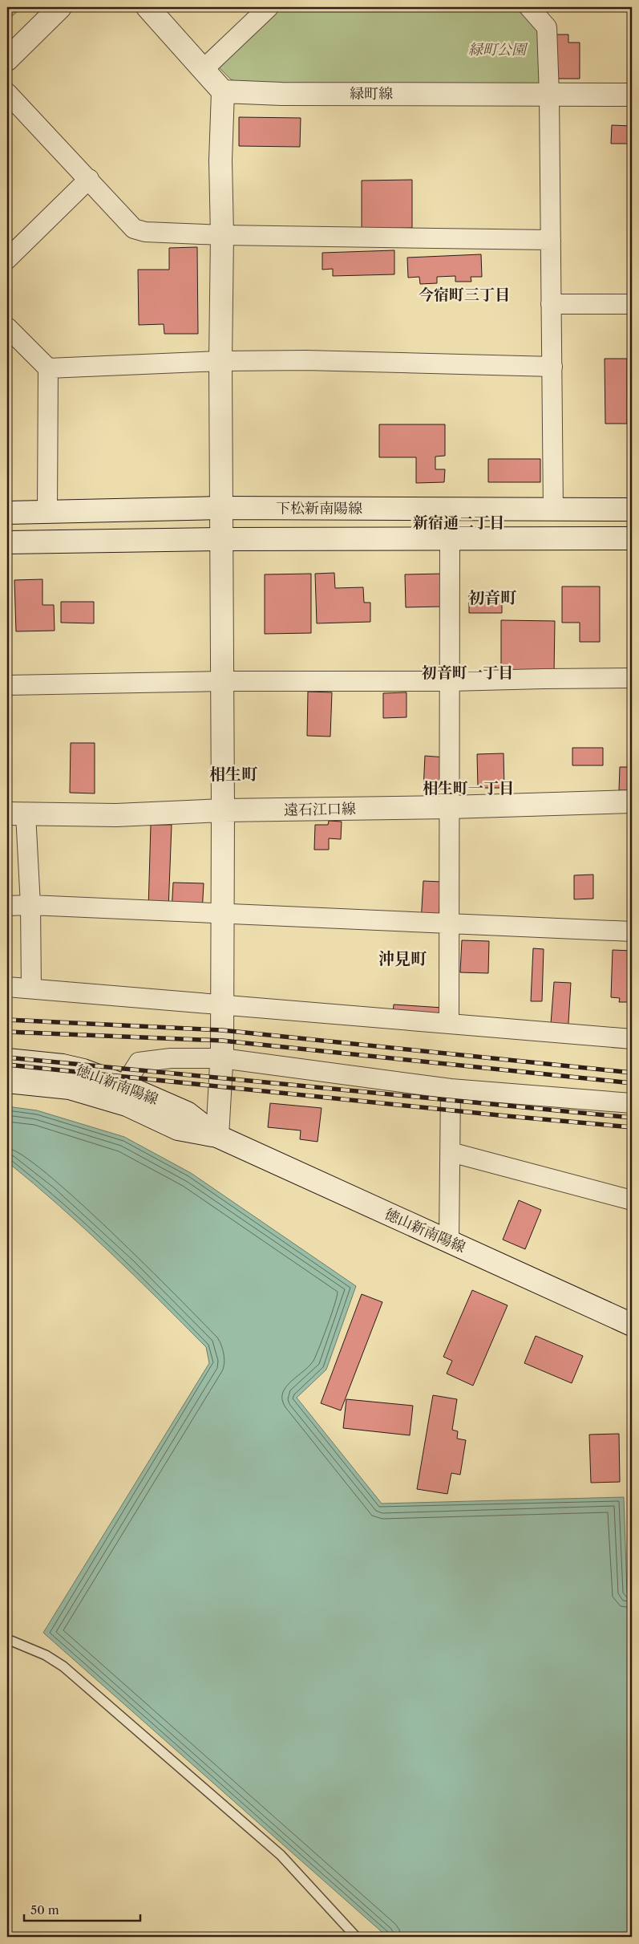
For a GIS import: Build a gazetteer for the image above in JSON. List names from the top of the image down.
{
  "streets": {
    "street": [
      "緑町線",
      "下松新南陽線",
      "遠石江口線",
      "徳山新南陽線"
    ]
  },
  "districts": [
    "今宿町三丁目",
    "新宿通二丁目",
    "初音町",
    "初音町一丁目",
    "相生町",
    "相生町一丁目",
    "沖見町"
  ],
  "parks": ["緑町公園"],
  "scale_bar": "50 m"
}
